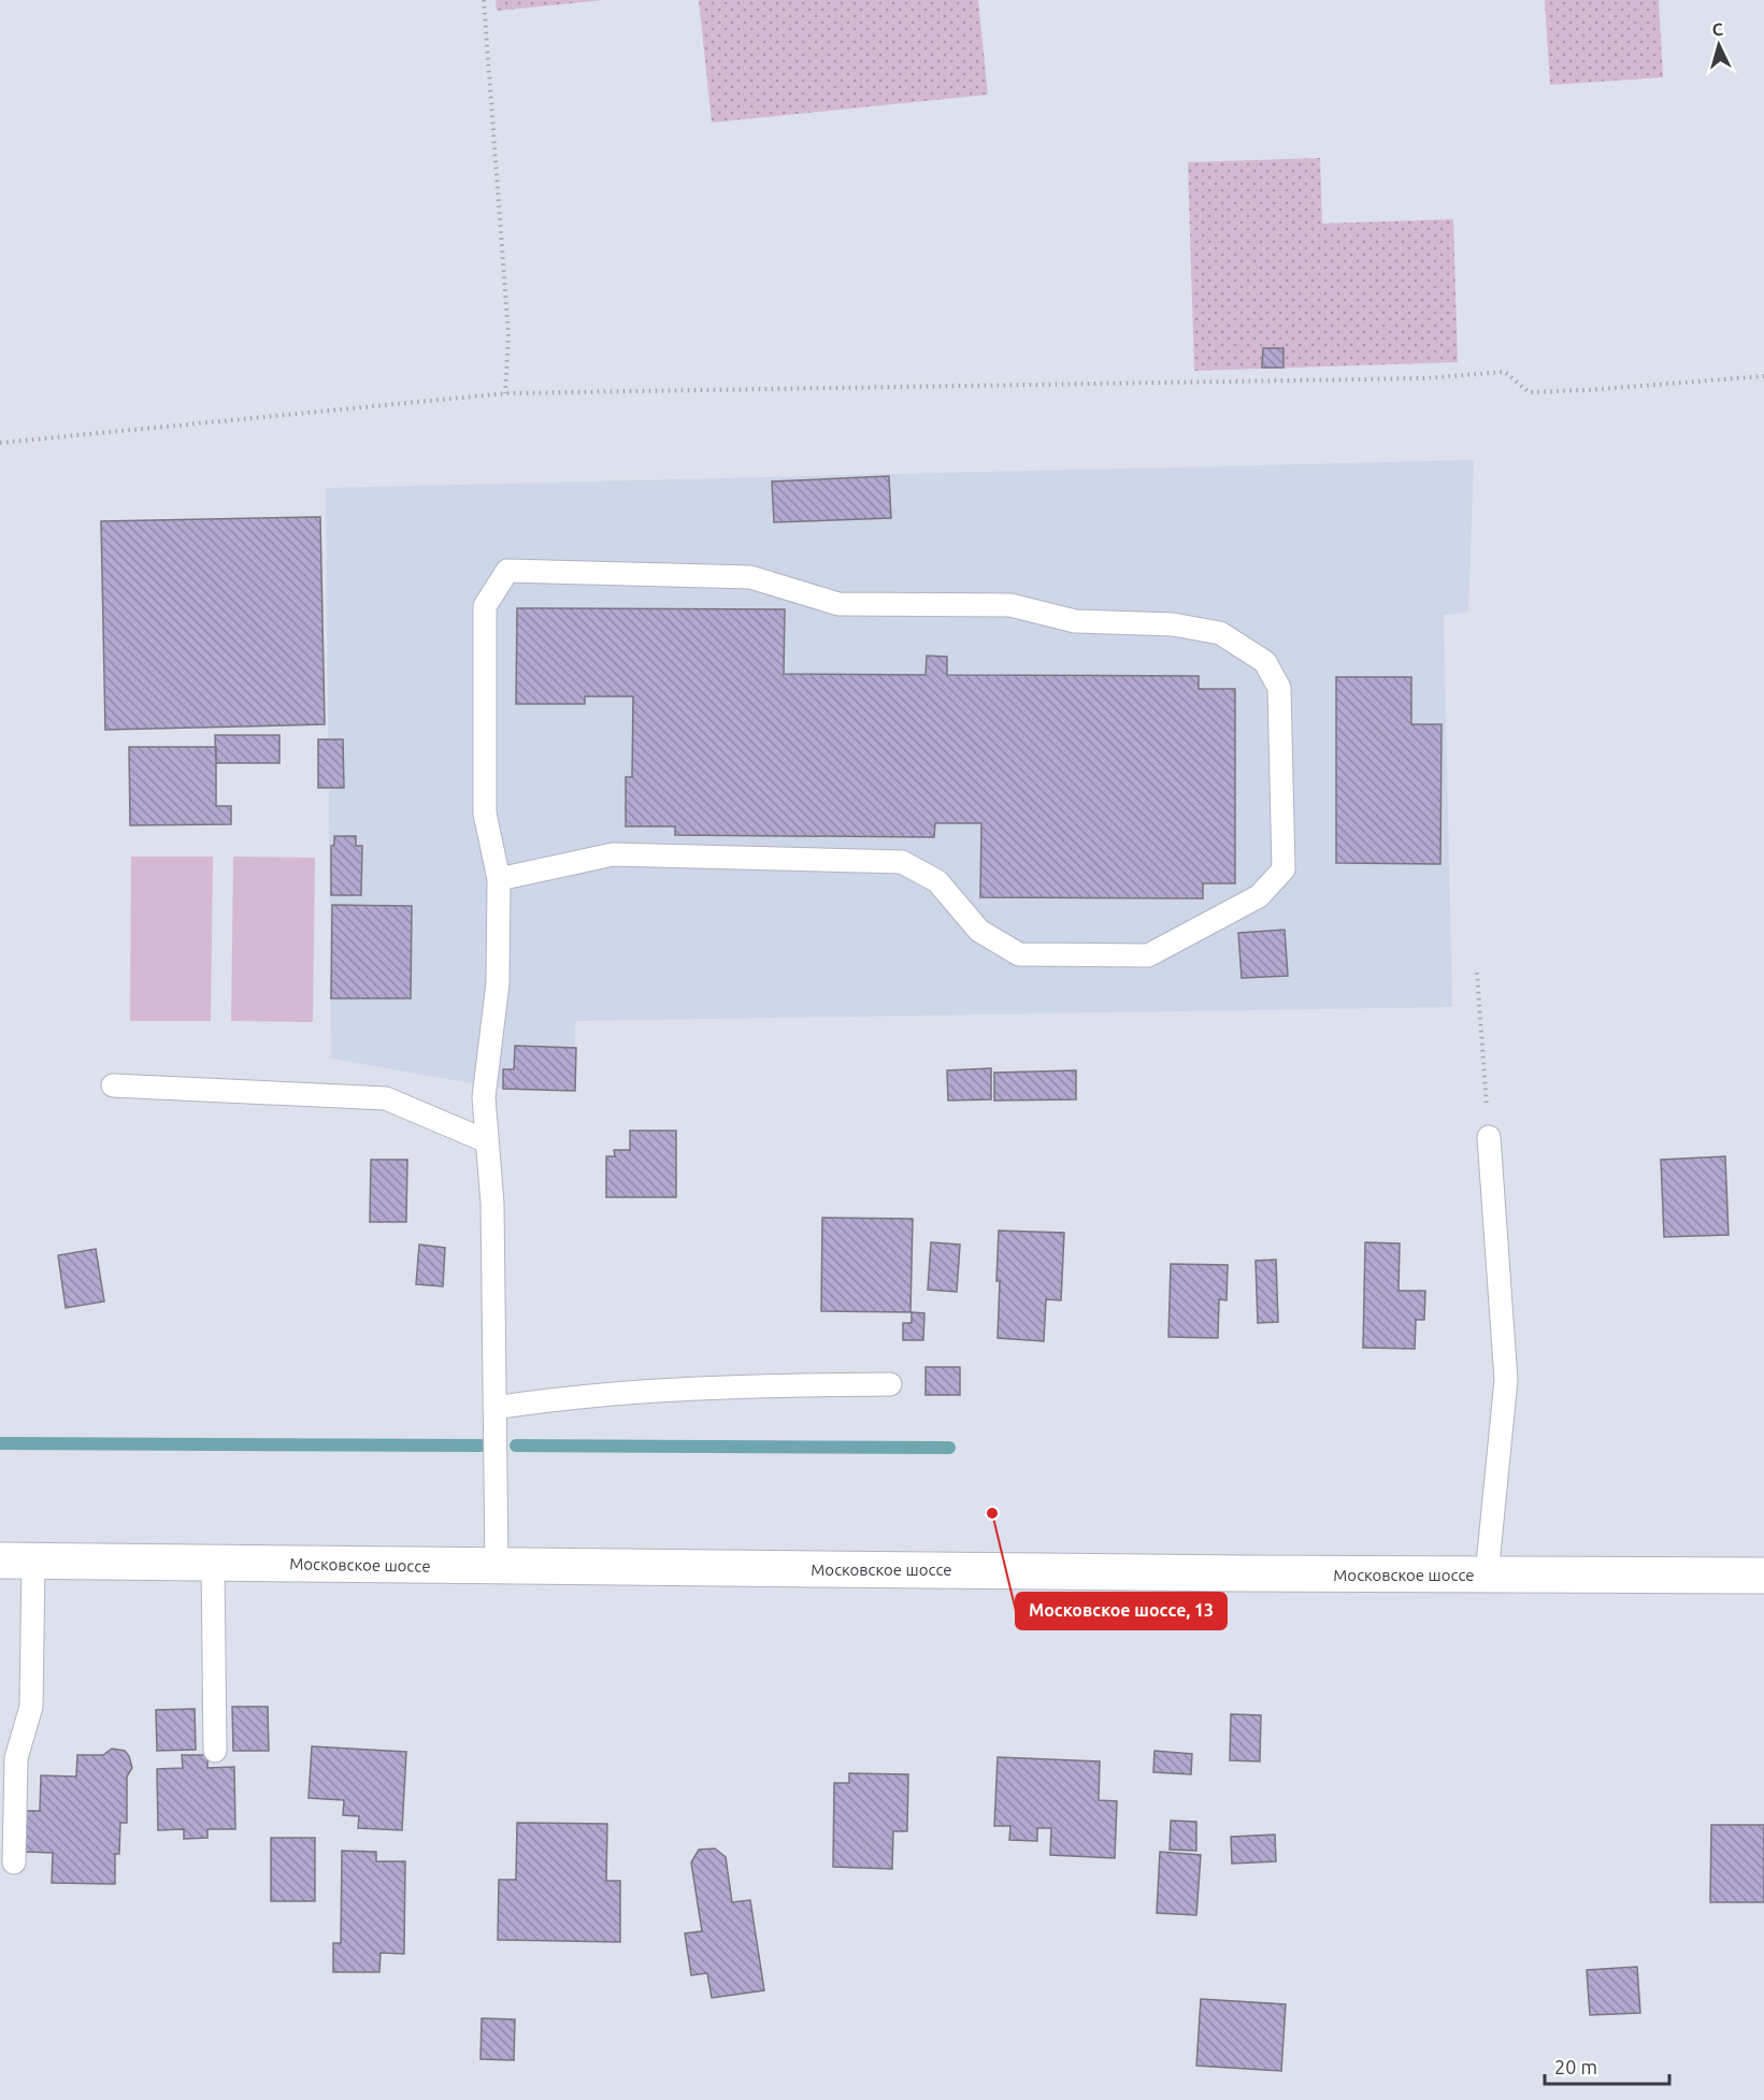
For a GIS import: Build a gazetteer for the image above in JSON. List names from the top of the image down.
{
  "streets": {
    "main road": ["Московское шоссе"]
  },
  "places": ["Московское шоссе, 13"],
  "scale_bar": "20 m",
  "north": "top"
}
